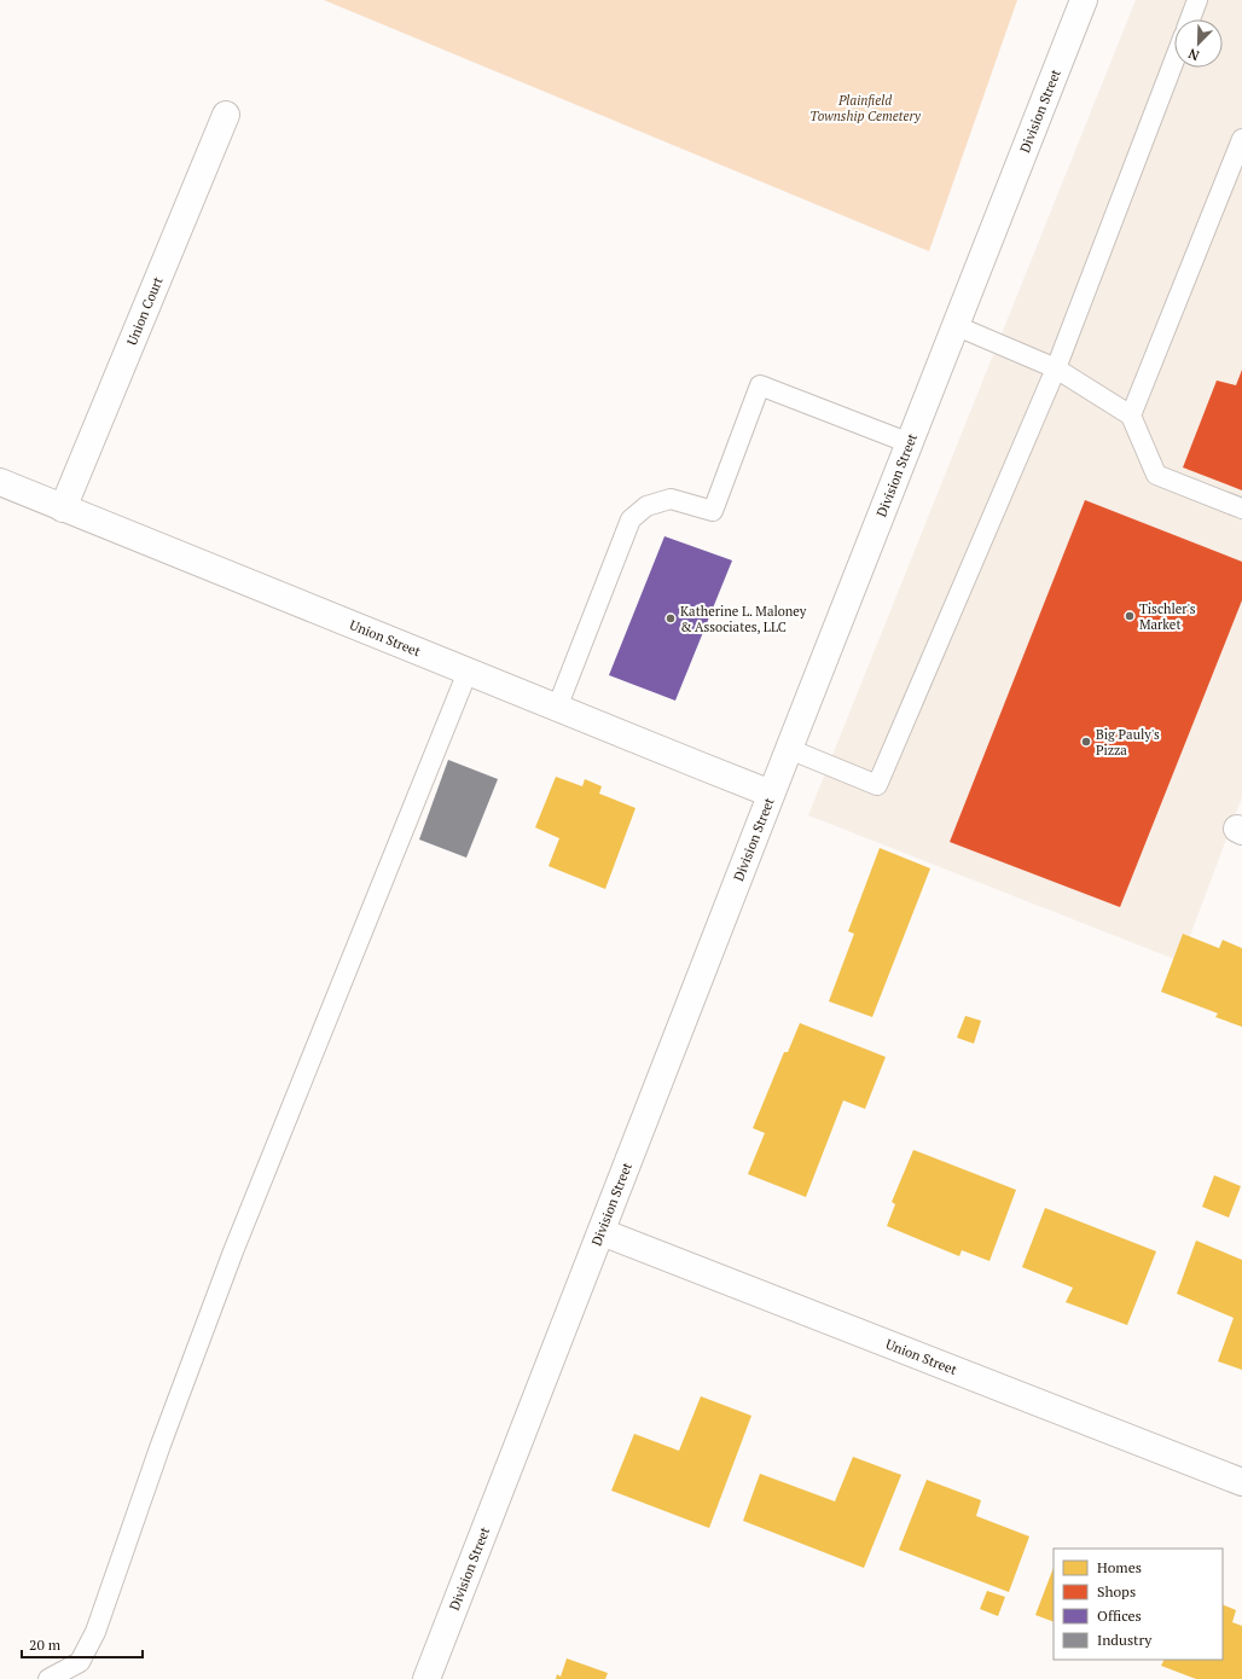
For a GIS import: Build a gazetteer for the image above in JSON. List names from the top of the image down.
{
  "streets": {
    "street": ["Division Street", "Union Court", "Union Street"]
  },
  "crossings": [
    ["Division Street", "Union Street"],
    ["Union Court", "Union Street"]
  ],
  "parks": ["Plainfield Township Cemetery"],
  "places": ["Tischler's Market", "Katherine L. Maloney & Associates, LLC", "Big Pauly's Pizza"],
  "legend": [
    "Homes",
    "Shops",
    "Offices",
    "Industry"
  ],
  "scale_bar": "20 m",
  "north": "bottom left"
}
